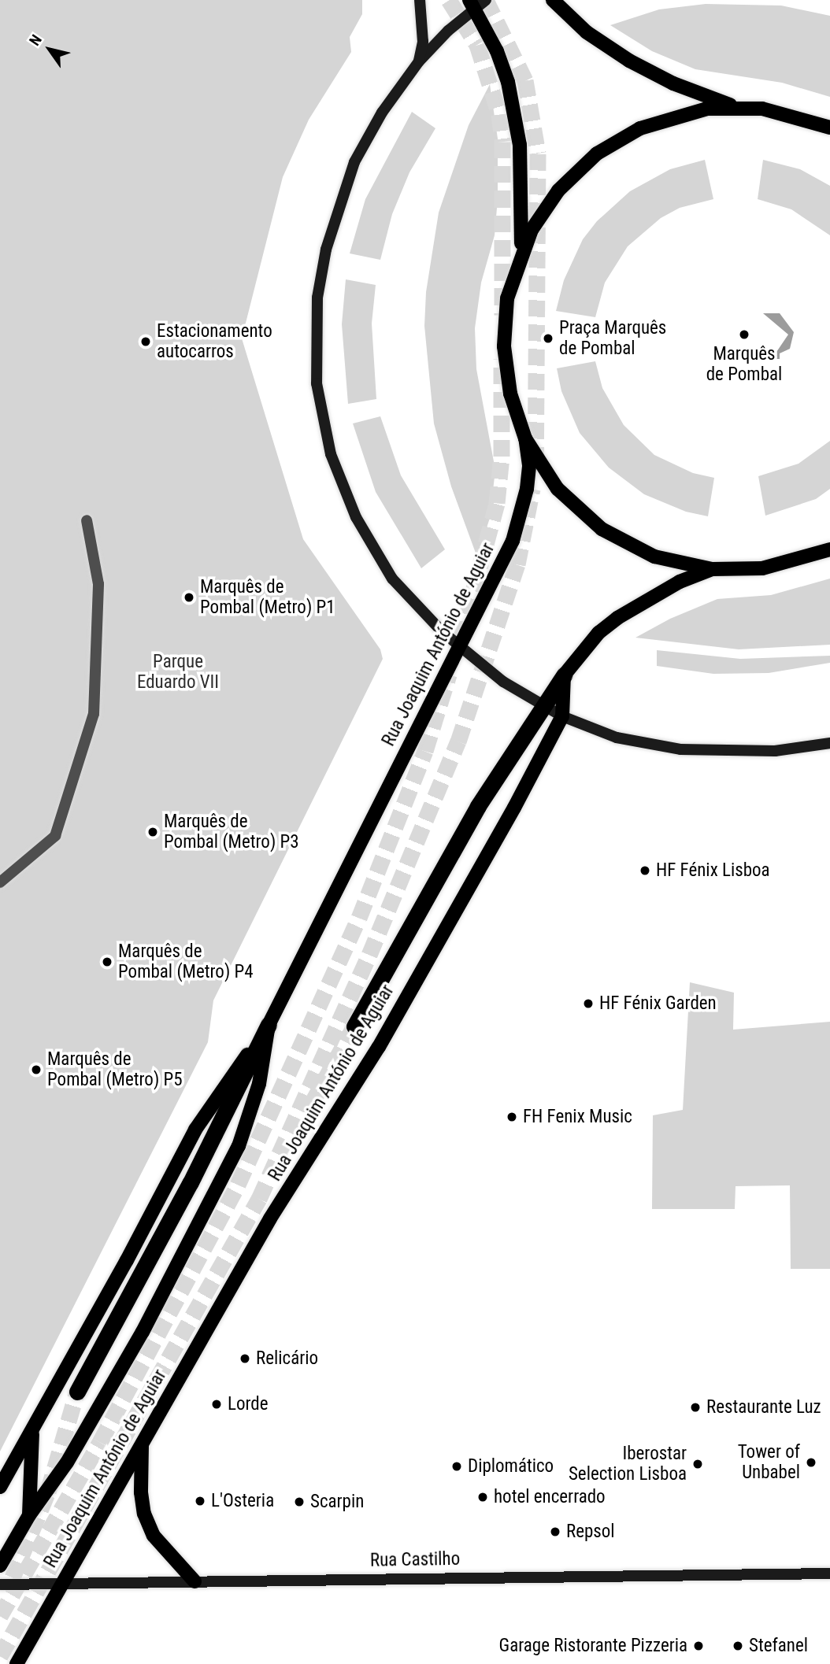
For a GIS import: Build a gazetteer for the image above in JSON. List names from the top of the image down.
{
  "streets": {
    "main road": ["Rua Joaquim António de Aguiar"],
    "street": ["Rua Castilho"]
  },
  "crossings": [
    ["Rua Joaquim António de Aguiar", "Rua Castilho"]
  ],
  "parks": ["Parque Eduardo VII"],
  "places": [
    "Marquês de Pombal",
    "Praça Marquês de Pombal",
    "Estacionamento autocarros",
    "Marquês de Pombal (Metro) P1",
    "Marquês de Pombal (Metro) P3",
    "HF Fénix Lisboa",
    "Marquês de Pombal (Metro) P4",
    "HF Fénix Garden",
    "Marquês de Pombal (Metro) P5",
    "FH Fenix Music",
    "Relicário",
    "Lorde",
    "Restaurante Luz",
    "Tower of Unbabel",
    "Iberostar Selection Lisboa",
    "Diplomático",
    "hotel encerrado",
    "L'Osteria",
    "Scarpin",
    "Repsol",
    "Garage Ristorante Pizzeria",
    "Stefanel"
  ],
  "north": "top left"
}
